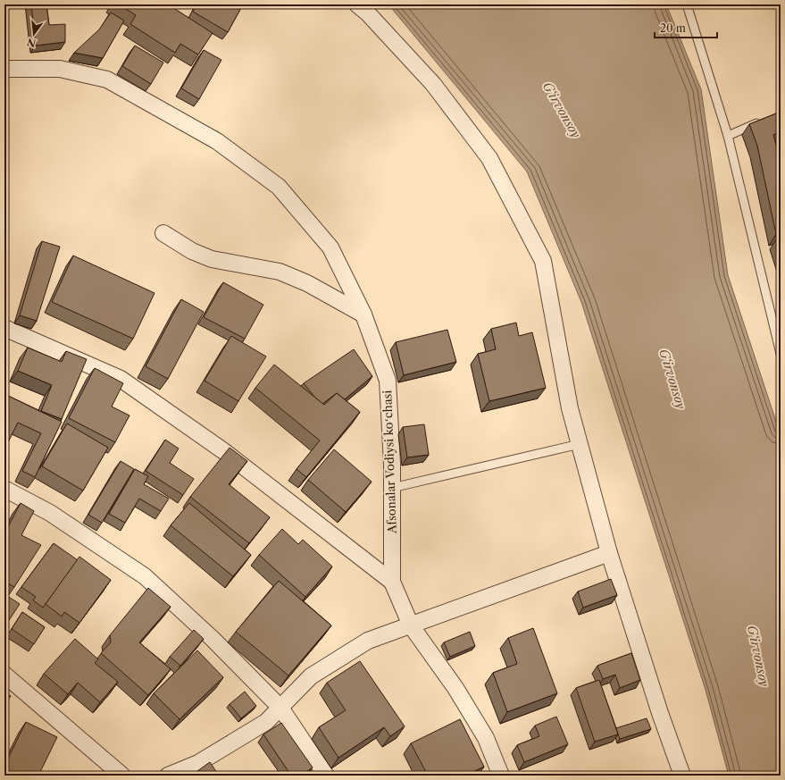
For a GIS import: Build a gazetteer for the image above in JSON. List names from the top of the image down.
{
  "streets": {
    "street": ["Afsonalar Vodiysi koʻchasi"]
  },
  "water": ["G‘irvonsoy"],
  "scale_bar": "20 m",
  "north": "bottom"
}
